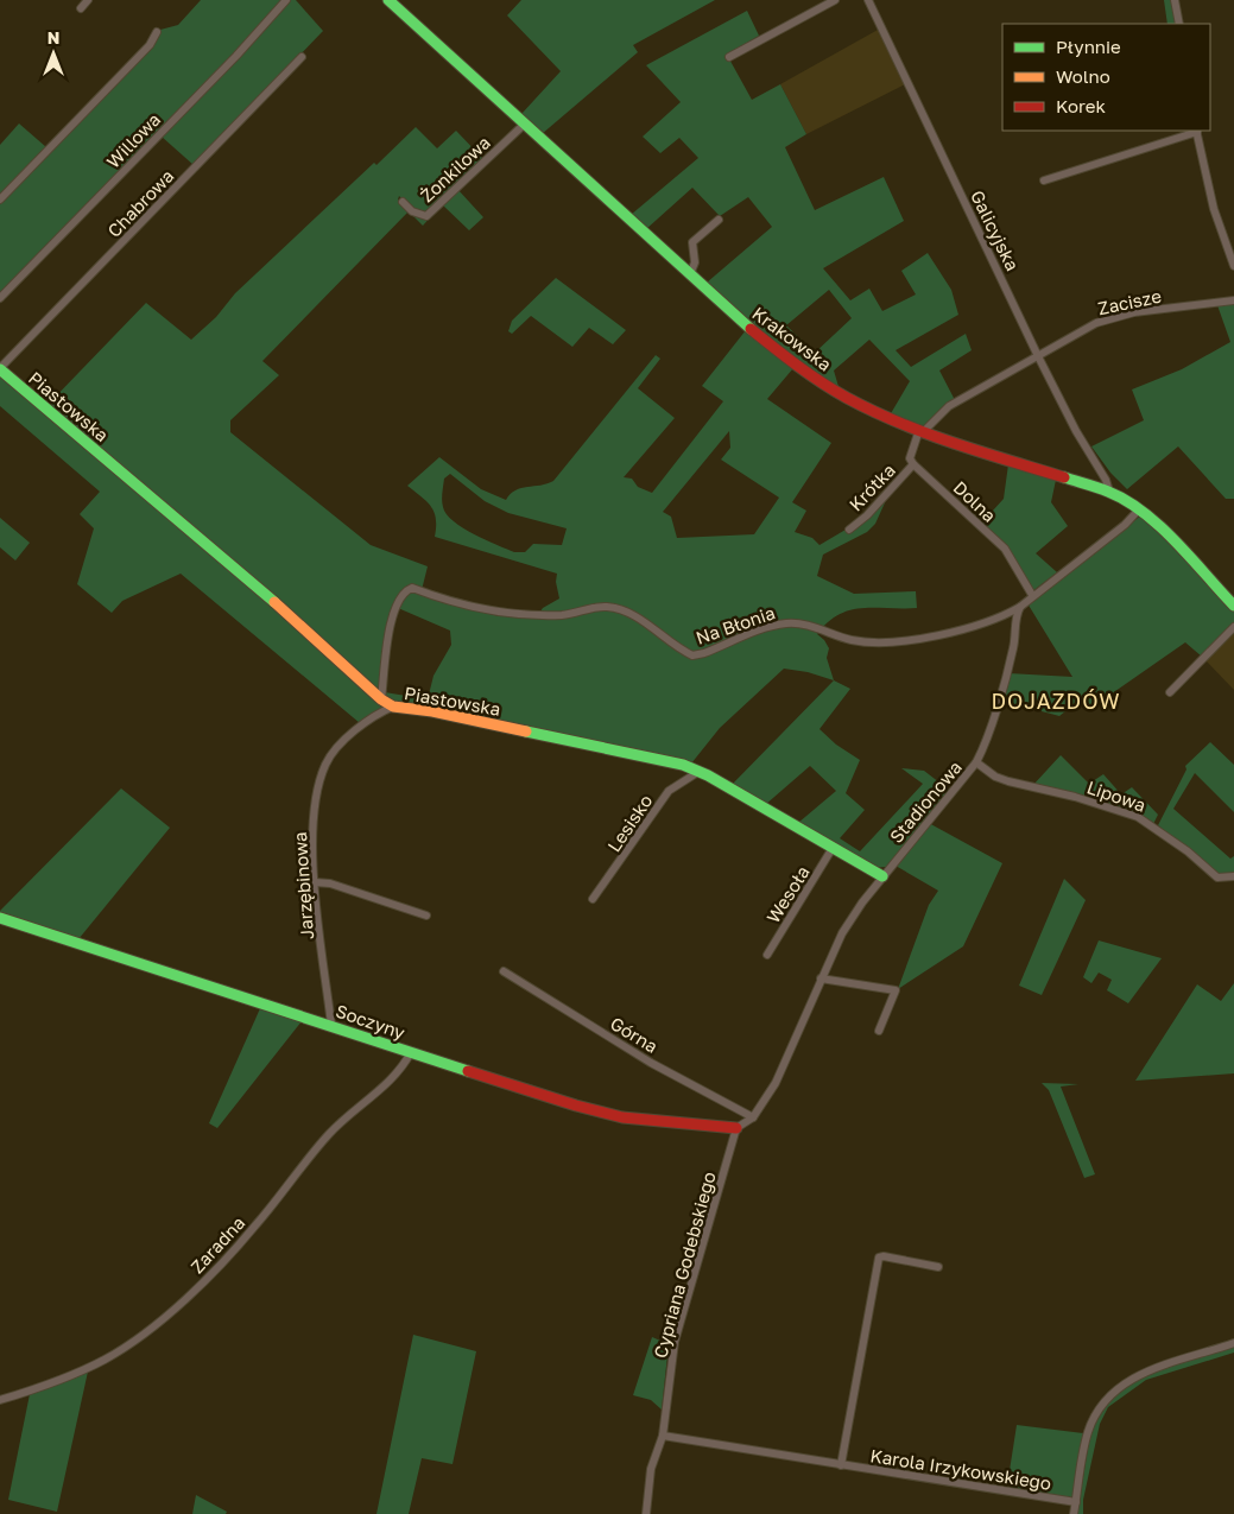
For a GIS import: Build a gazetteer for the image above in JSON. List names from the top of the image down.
{
  "streets": {
    "street": [
      "Willowa",
      "Żonkilowa",
      "Chabrowa",
      "Galicyjska",
      "Zacisze",
      "Krakowska",
      "Piastowska",
      "Krótka",
      "Dolna",
      "Na Błonia",
      "Lipowa",
      "Stadionowa",
      "Lesisko",
      "Jarzębinowa",
      "Wesoła",
      "Soczyny",
      "Górna",
      "Zaradna",
      "Cypriana Godebskiego",
      "Karola Irzykowskiego"
    ]
  },
  "crossings": [
    ["Żonkilowa", "Krakowska"],
    ["Chabrowa", "Piastowska"],
    ["Galicyjska", "Zacisze"],
    ["Galicyjska", "Krakowska"],
    ["Zacisze", "Krakowska"],
    ["Piastowska", "Na Błonia"],
    ["Piastowska", "Stadionowa"],
    ["Piastowska", "Lesisko"],
    ["Piastowska", "Jarzębinowa"],
    ["Piastowska", "Wesoła"],
    ["Krótka", "Dolna"],
    ["Na Błonia", "Stadionowa"],
    ["Lipowa", "Stadionowa"],
    ["Stadionowa", "Soczyny"],
    ["Stadionowa", "Górna"],
    ["Stadionowa", "Cypriana Godebskiego"],
    ["Jarzębinowa", "Soczyny"],
    ["Soczyny", "Zaradna"],
    ["Soczyny", "Cypriana Godebskiego"],
    ["Cypriana Godebskiego", "Karola Irzykowskiego"]
  ],
  "districts": ["DOJAZDÓW"],
  "legend": ["Płynnie", "Wolno", "Korek"],
  "north": "top"
}
